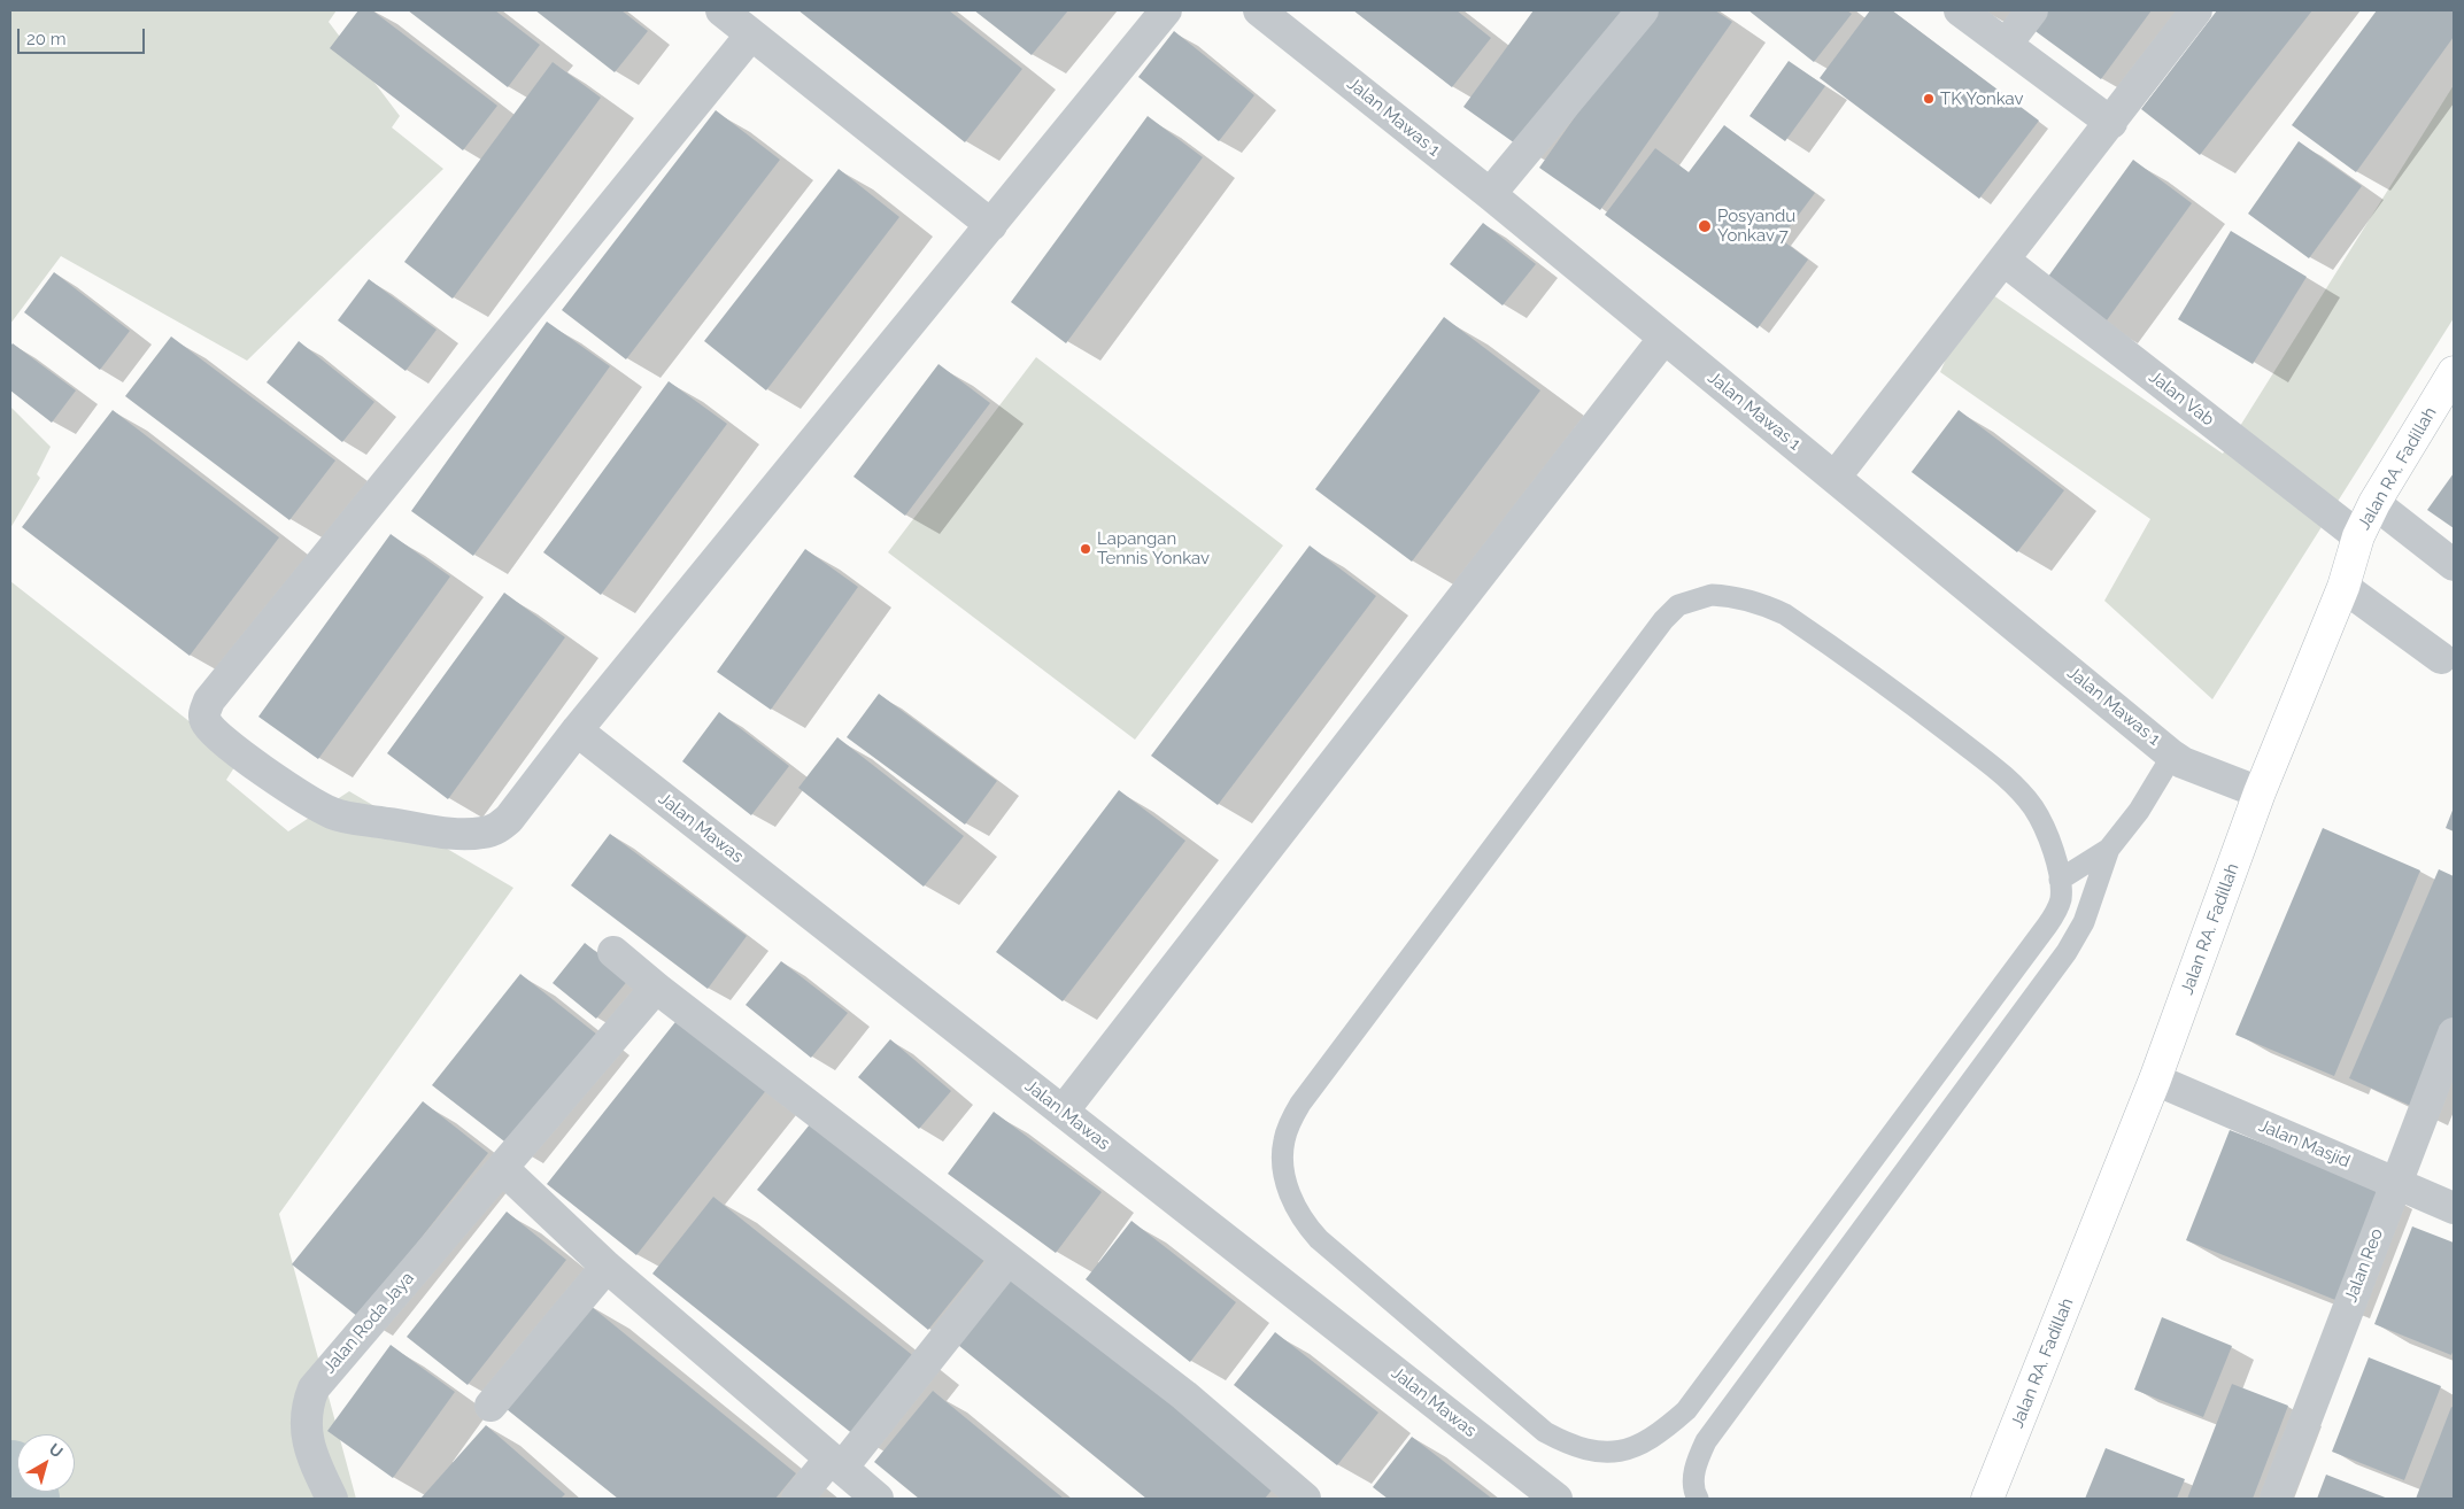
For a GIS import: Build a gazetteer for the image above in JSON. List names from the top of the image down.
{
  "streets": {
    "main road": ["Jalan RA. Fadillah"],
    "street": [
      "Jalan Mawas 1",
      "Jalan Vab",
      "Jalan Mawas",
      "Jalan Masjid",
      "Jalan Reo",
      "Jalan Roda Jaya"
    ]
  },
  "crossings": [
    ["Jalan Mawas 1", "Jalan RA. Fadillah"],
    ["Jalan Vab", "Jalan RA. Fadillah"],
    ["Jalan RA. Fadillah", "Jalan Masjid"],
    ["Jalan Masjid", "Jalan Reo"]
  ],
  "places": ["TK Yonkav", "Posyandu Yonkav 7", "Lapangan Tennis Yonkav"],
  "scale_bar": "20 m",
  "north": "top right"
}
